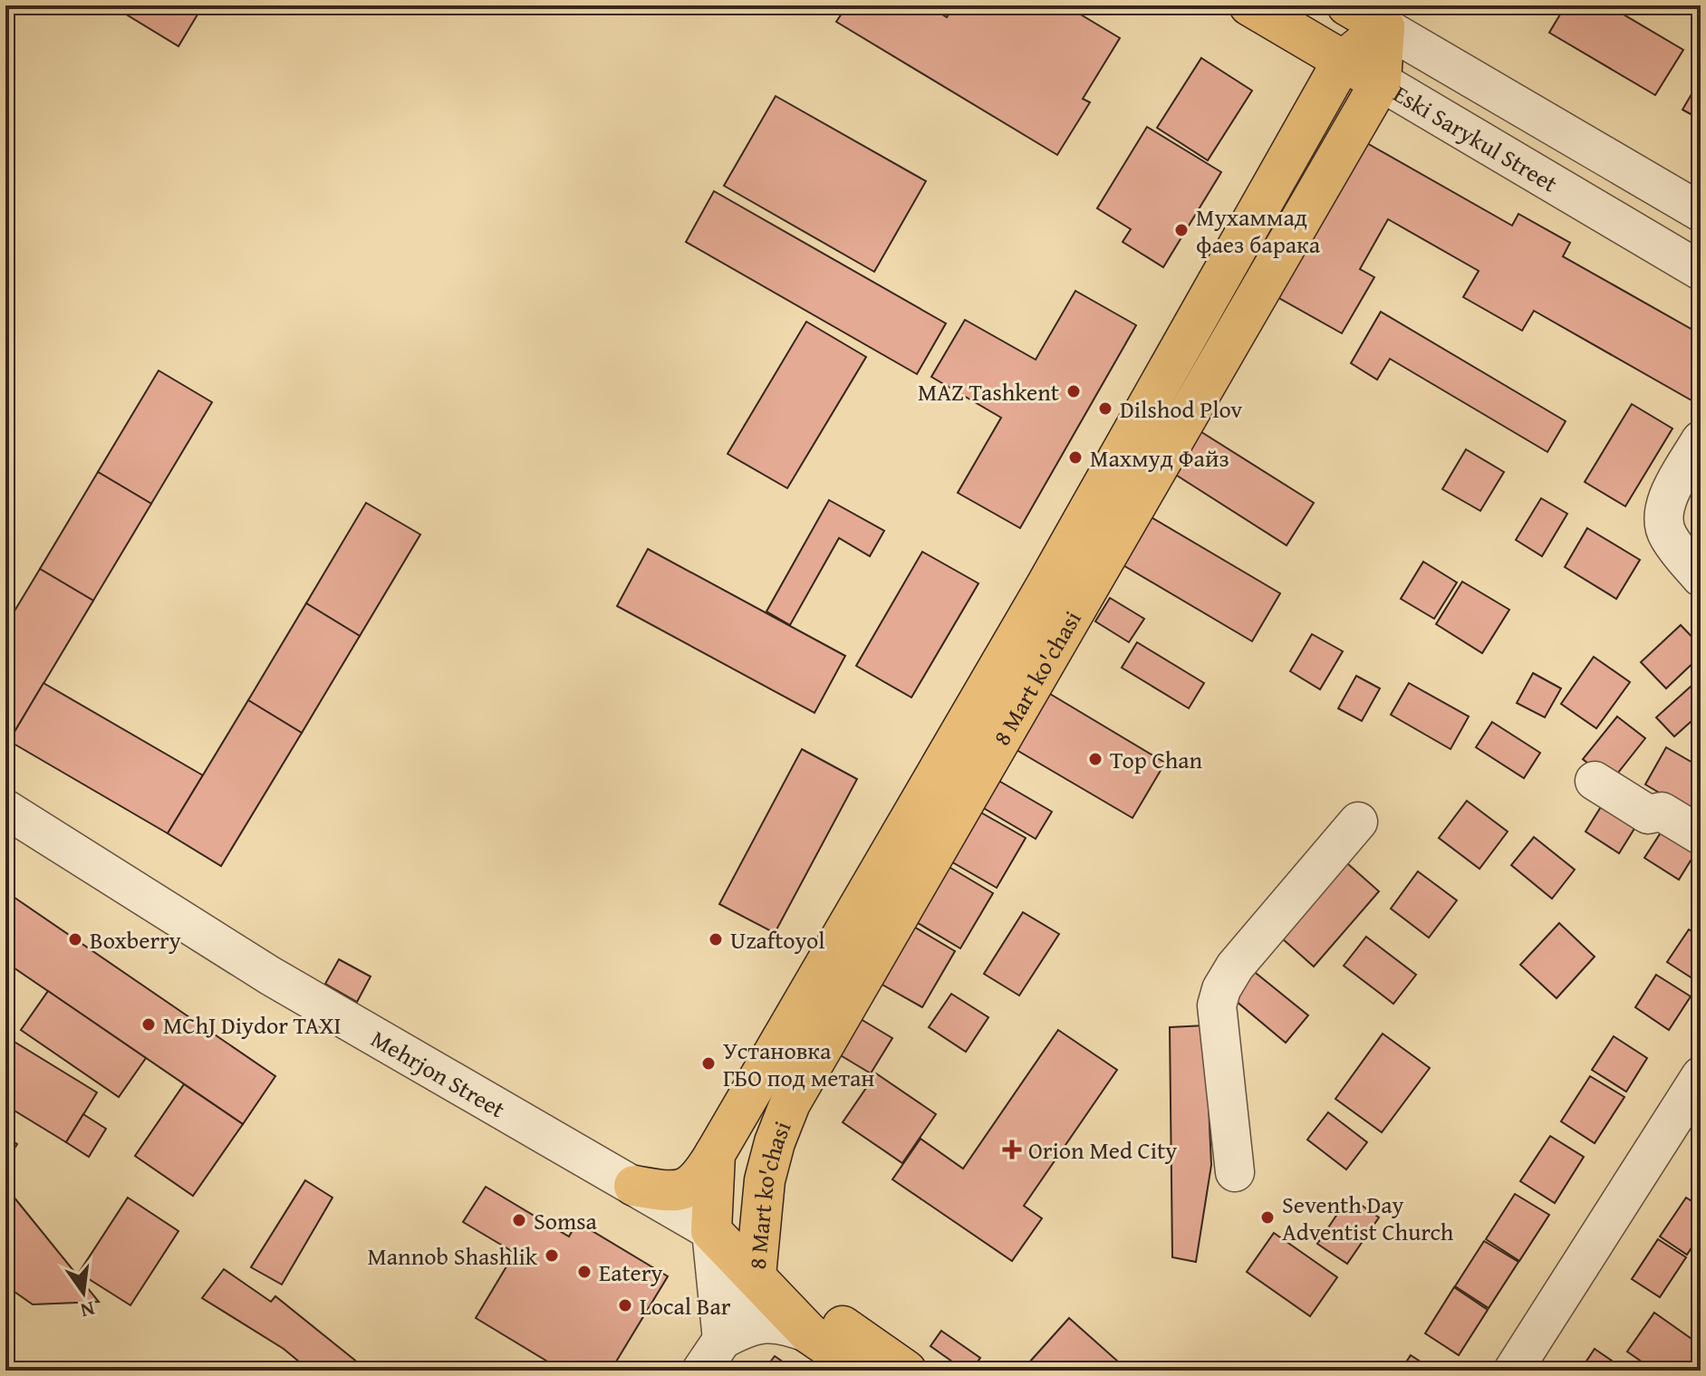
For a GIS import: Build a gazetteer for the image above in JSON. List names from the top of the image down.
{
  "streets": {
    "main road": ["Eski Sarykul Street", "8 Mart ko'chasi", "Mehrjon Street"]
  },
  "crossings": [
    ["Eski Sarykul Street", "8 Mart ko'chasi"],
    ["8 Mart ko'chasi", "Mehrjon Street"]
  ],
  "places": {
    "other": [
      "Мухаммад фаез барака",
      "MAZ Tashkent",
      "Dilshod Plov",
      "Махмуд Файз",
      "Top Chan",
      "Boxberry",
      "Uzaftoyol",
      "MChJ Diydor TAXI",
      "Установка ГБО под метан",
      "Seventh Day Adventist Church",
      "Somsa",
      "Mannob Shashlik",
      "Eatery",
      "Local Bar"
    ],
    "health": ["Orion Med City"]
  },
  "north": "bottom"
}
